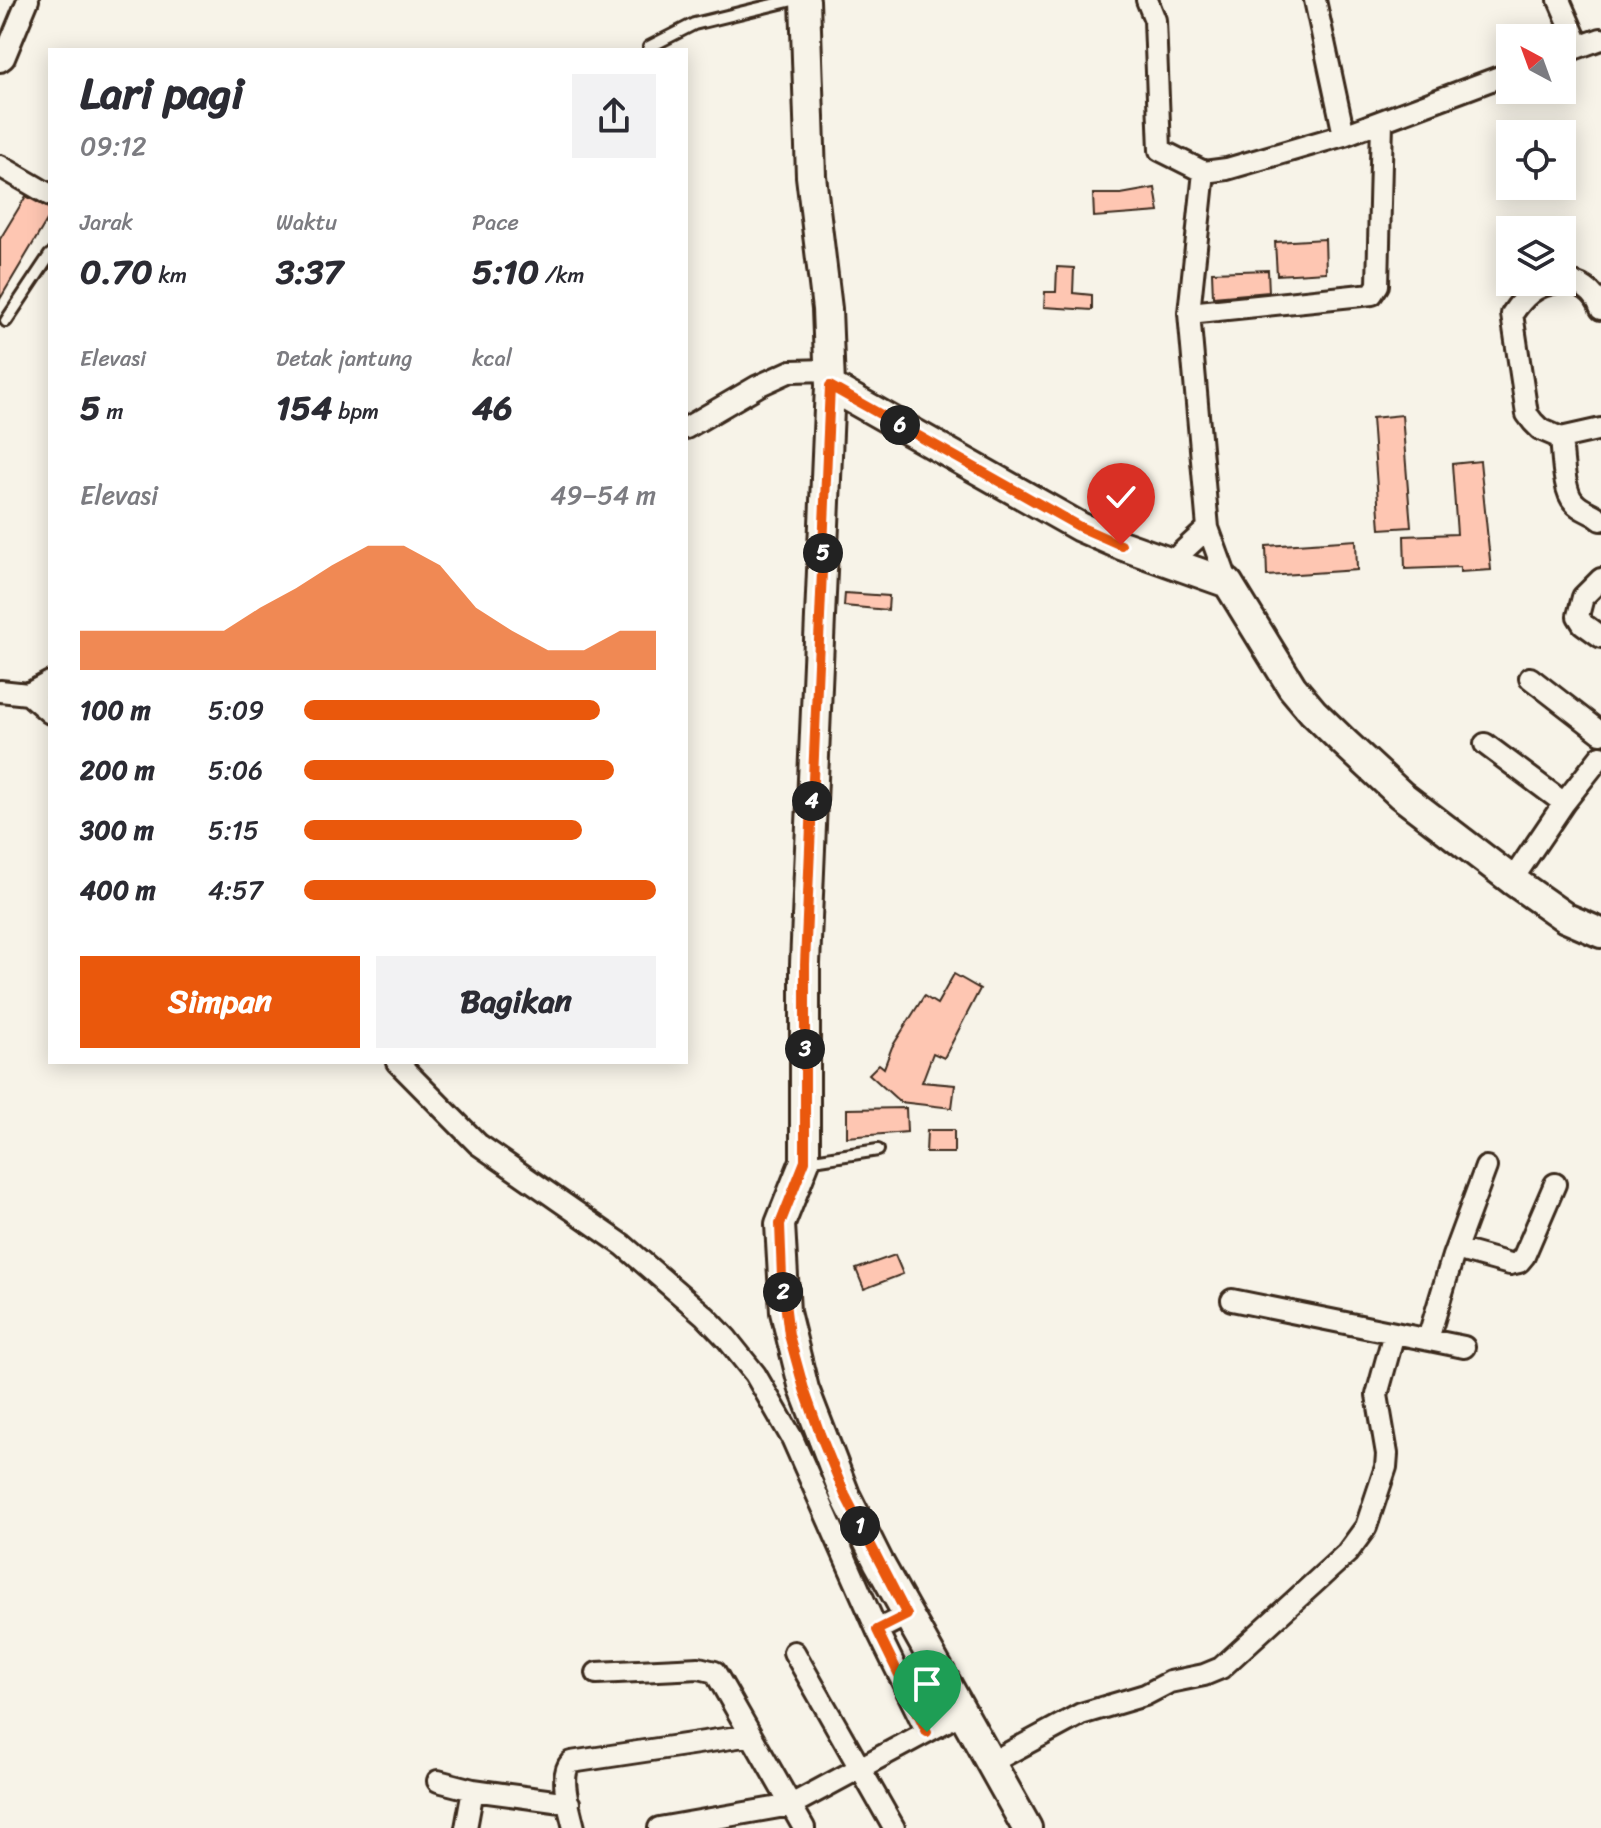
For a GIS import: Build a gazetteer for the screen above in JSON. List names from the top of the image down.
{
  "north": "top left",
  "page": {
    "heading": ["Lari pagi", "09:12"],
    "stats": [
      ["Jarak", "0.70 km"],
      ["Waktu", "3:37"],
      ["Pace", "5:10 /km"],
      ["Elevasi", "5 m"],
      ["Detak jantung", "154 bpm"],
      ["kcal", "46"]
    ],
    "pins": [
      "6",
      "5",
      "4",
      "3",
      "2",
      "1"
    ],
    "chart": ["Elevasi", "49–54 m"],
    "list": [
      {
        "name": "100 m",
        "note": "5:09"
      },
      {
        "name": "200 m",
        "note": "5:06"
      },
      {
        "name": "300 m",
        "note": "5:15"
      },
      {
        "name": "400 m",
        "note": "4:57"
      }
    ],
    "buttons": ["Simpan", "Bagikan"]
  }
}
